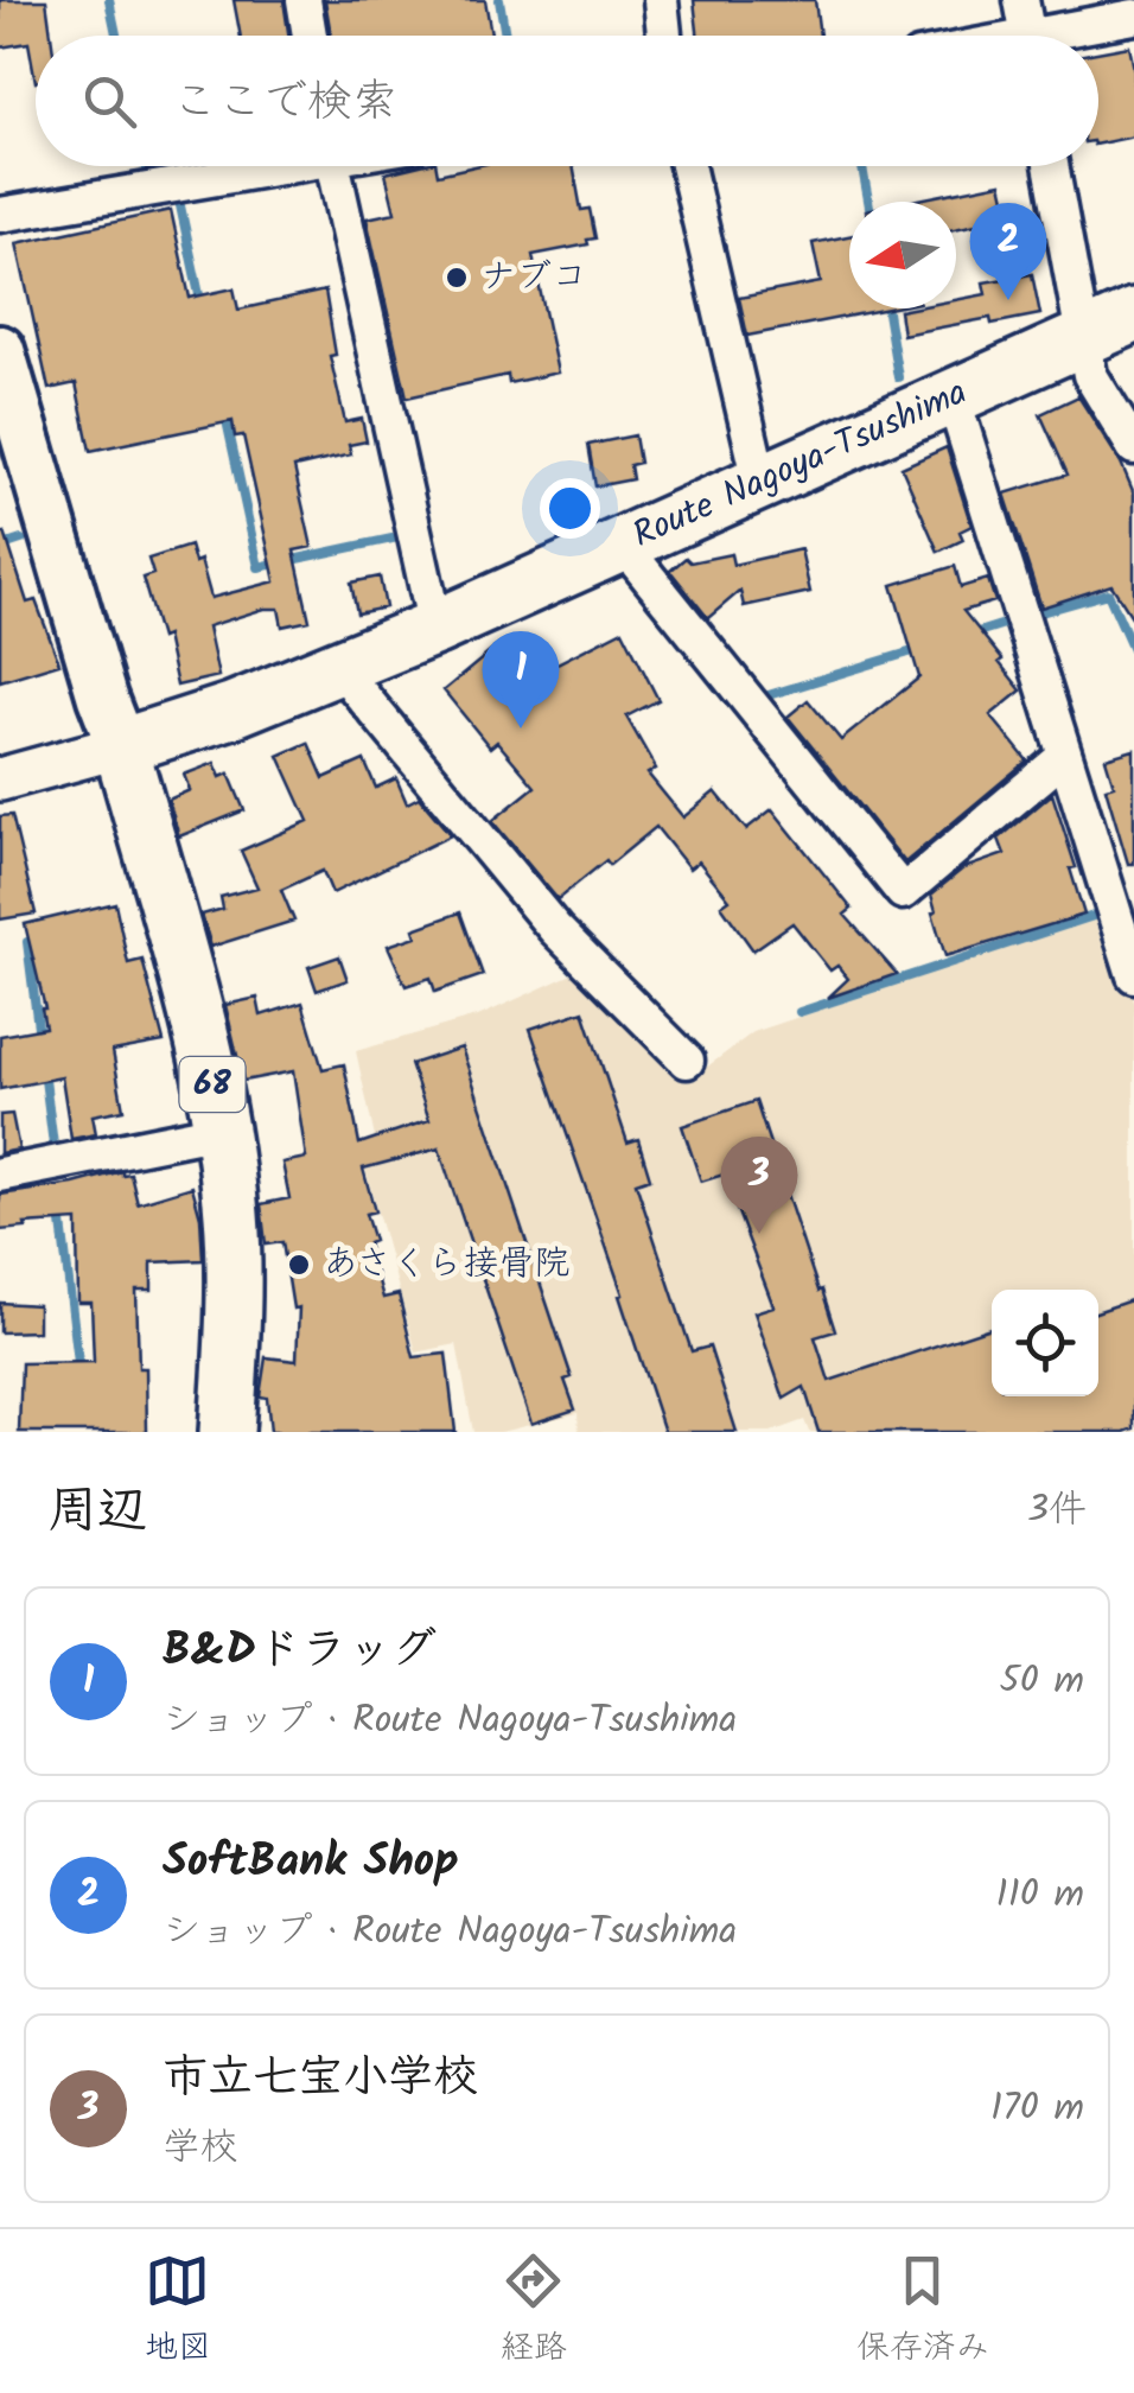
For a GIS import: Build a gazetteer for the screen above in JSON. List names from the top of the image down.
{
  "streets": {
    "main road": ["Route Nagoya-Tsushima", "68"]
  },
  "crossings": [
    ["Route Nagoya-Tsushima", "68"]
  ],
  "places": ["ナブコ", "あさくら接骨院"],
  "north": "left",
  "page": {
    "search": "ここで検索",
    "pins": ["2", "1", "3"],
    "heading": ["周辺", "3件"],
    "list": [
      {
        "mark": "1",
        "name": "B&Dドラッグ",
        "note": "ショップ · Route Nagoya-Tsushima",
        "value": "50 m"
      },
      {
        "mark": "2",
        "name": "SoftBank Shop",
        "note": "ショップ · Route Nagoya-Tsushima",
        "value": "110 m"
      },
      {
        "mark": "3",
        "name": "市立七宝小学校",
        "note": "学校",
        "value": "170 m"
      }
    ],
    "nav": ["地図", "経路", "保存済み"]
  }
}
